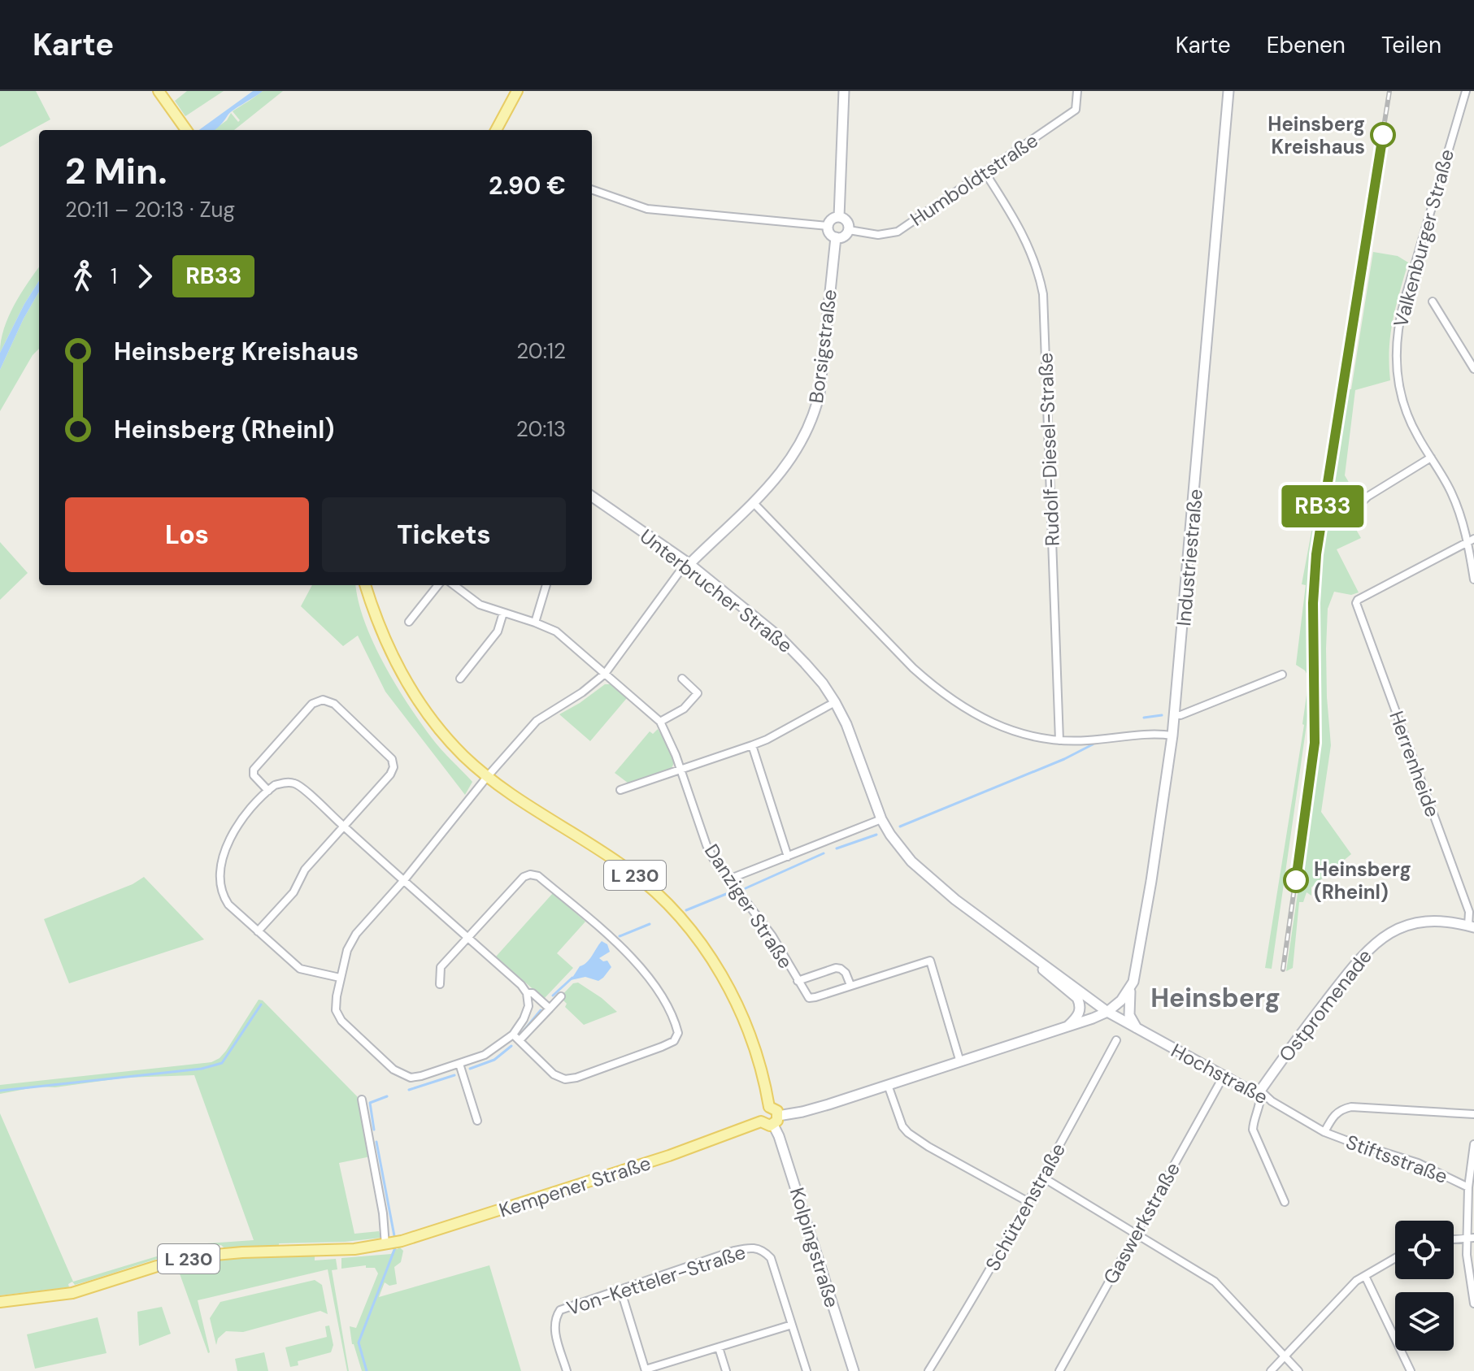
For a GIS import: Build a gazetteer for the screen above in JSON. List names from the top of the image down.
{
  "streets": {
    "main road": ["L 230", "Kempener Straße"],
    "street": [
      "Humboldtstraße",
      "Valkenburger Straße",
      "Borsigstraße",
      "Rudolf-Diesel-Straße",
      "Industriestraße",
      "Unterbrucher Straße",
      "Herrenheide",
      "Danziger Straße",
      "Ostpromenade",
      "Hochstraße",
      "Stiftsstraße",
      "Schützenstraße",
      "Gaswerkstraße",
      "Kolpingstraße",
      "Von-Ketteler-Straße"
    ]
  },
  "crossings": [
    ["Humboldtstraße", "Borsigstraße"],
    ["Humboldtstraße", "Rudolf-Diesel-Straße"],
    ["Valkenburger Straße", "Herrenheide"],
    ["Borsigstraße", "Unterbrucher Straße"],
    ["Industriestraße", "Unterbrucher Straße"],
    ["Industriestraße", "Hochstraße"],
    ["Unterbrucher Straße", "Hochstraße"],
    ["Herrenheide", "Ostpromenade"],
    ["L 230", "Kempener Straße"],
    ["L 230", "Kolpingstraße"],
    ["Ostpromenade", "Hochstraße"],
    ["Hochstraße", "Stiftsstraße"],
    ["Hochstraße", "Gaswerkstraße"],
    ["Kempener Straße", "Kolpingstraße"]
  ],
  "districts": ["Heinsberg"],
  "places": ["Heinsberg Kreishaus", "Heinsberg (Rheinl)"],
  "page": {
    "header": "Karte",
    "nav": ["Karte", "Ebenen", "Teilen"],
    "on_map": "RB33",
    "heading": ["2 Min.", "20:11 – 20:13 · Zug", "2.90 €"],
    "legs": ["1", "RB33"],
    "list": [
      {
        "name": "Heinsberg Kreishaus",
        "value": "20:12"
      },
      {
        "name": "Heinsberg (Rheinl)",
        "value": "20:13"
      }
    ],
    "buttons": ["Los", "Tickets"]
  }
}
